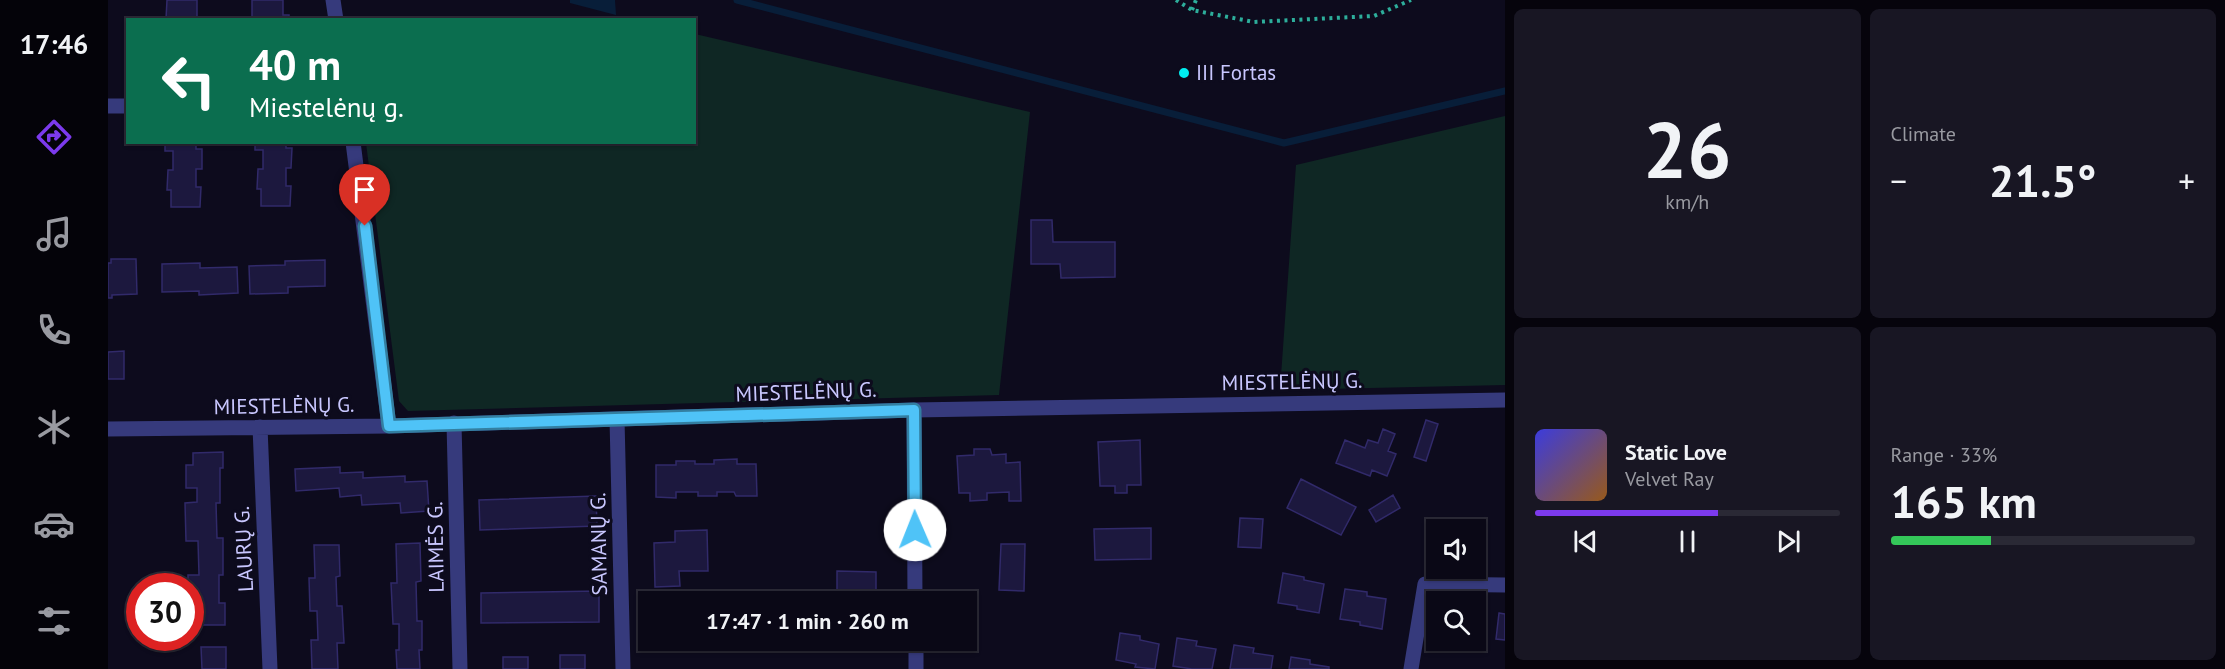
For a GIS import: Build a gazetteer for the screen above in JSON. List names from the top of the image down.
{
  "streets": {
    "street": [
      "MIESTELĖNŲ G.",
      "SAMANŲ G.",
      "LAIMĖS G.",
      "LAURŲ G."
    ]
  },
  "crossings": [
    ["MIESTELĖNŲ G.", "SAMANŲ G."],
    ["MIESTELĖNŲ G.", "LAIMĖS G."],
    ["MIESTELĖNŲ G.", "LAURŲ G."]
  ],
  "places": ["III Fortas"],
  "page": {
    "tabs": "17:46",
    "tile": [
      ["26", "km/h"],
      "Climate",
      ["Range · 33%", "165 km"]
    ],
    "turn": ["40 m", "Miestelėnų g."],
    "heat": ["−", "21.5°", "+"],
    "song": ["Static Love", "Velvet Ray"],
    "limit": "30",
    "trip": "17:47 · 1 min · 260 m"
  }
}
